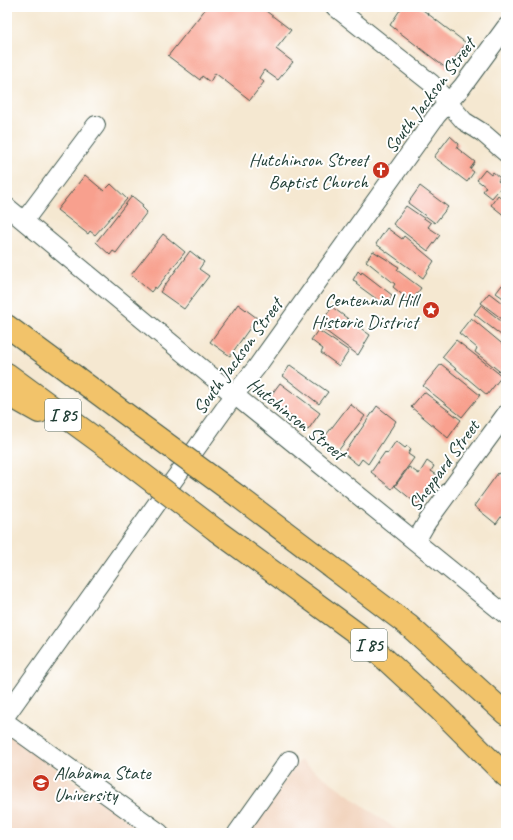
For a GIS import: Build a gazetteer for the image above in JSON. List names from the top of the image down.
{
  "streets": {
    "highway": ["I 85"],
    "street": ["South Jackson Street", "Hutchinson Street", "Sheppard Street"]
  },
  "crossings": [
    ["South Jackson Street", "Hutchinson Street"],
    ["Hutchinson Street", "Sheppard Street"]
  ],
  "places": {
    "church": ["Hutchinson Street Baptist Church"],
    "place": ["Centennial Hill Historic District"],
    "school or university": ["Alabama State University"]
  }
}
